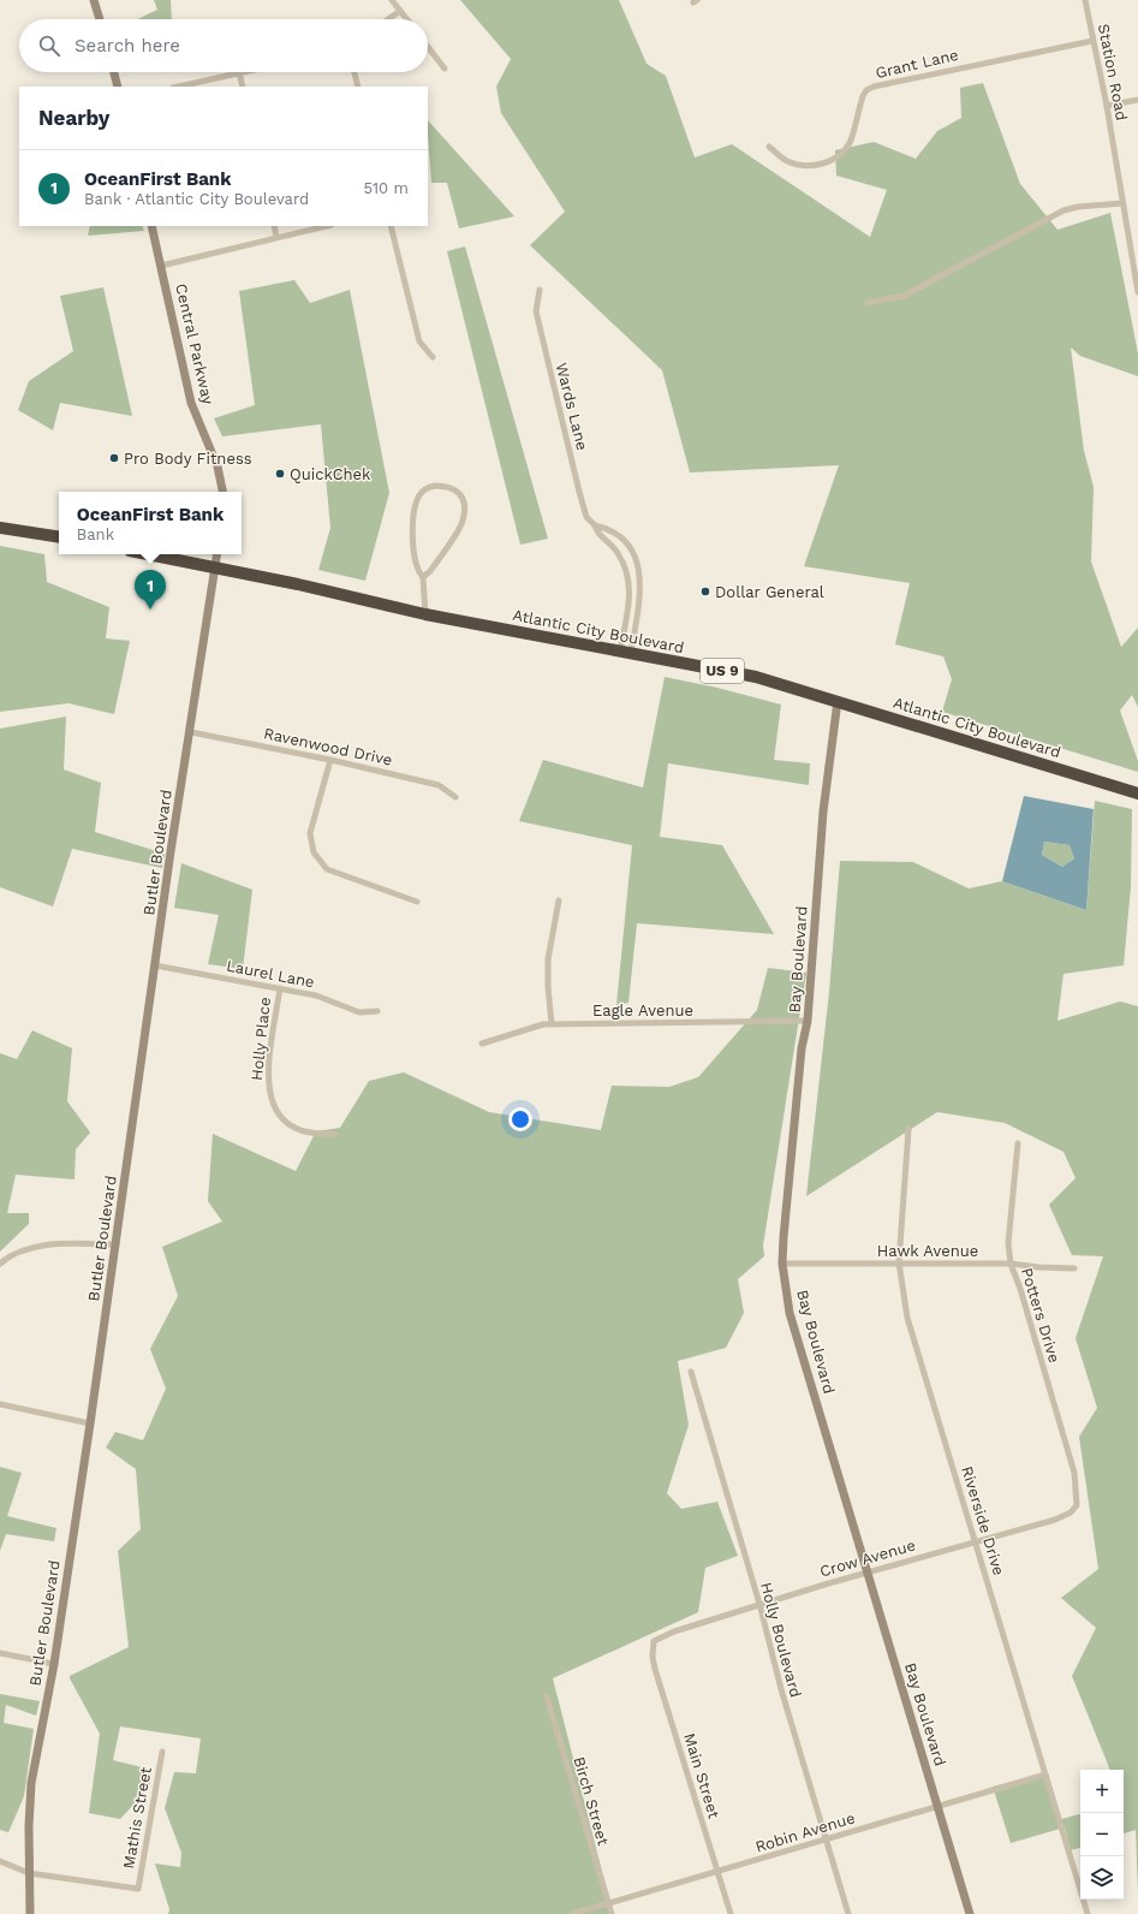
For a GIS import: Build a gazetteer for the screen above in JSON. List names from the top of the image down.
{
  "streets": {
    "highway": ["Atlantic City Boulevard", "US 9"],
    "street": [
      "Grant Lane",
      "Station Road",
      "Central Parkway",
      "Wards Lane",
      "Ravenwood Drive",
      "Butler Boulevard",
      "Bay Boulevard",
      "Laurel Lane",
      "Eagle Avenue",
      "Holly Place",
      "Hawk Avenue",
      "Potters Drive",
      "Riverside Drive",
      "Crow Avenue",
      "Holly Boulevard",
      "Main Street",
      "Birch Street",
      "Mathis Street",
      "Robin Avenue"
    ]
  },
  "crossings": [
    ["Grant Lane", "Station Road"],
    ["Wards Lane", "Atlantic City Boulevard"],
    ["Atlantic City Boulevard", "Butler Boulevard"],
    ["Atlantic City Boulevard", "Bay Boulevard"],
    ["Ravenwood Drive", "Butler Boulevard"],
    ["Butler Boulevard", "Laurel Lane"],
    ["Butler Boulevard", "Mathis Street"],
    ["Bay Boulevard", "Eagle Avenue"],
    ["Bay Boulevard", "Hawk Avenue"],
    ["Bay Boulevard", "Crow Avenue"],
    ["Bay Boulevard", "Robin Avenue"],
    ["Laurel Lane", "Holly Place"],
    ["Hawk Avenue", "Potters Drive"],
    ["Hawk Avenue", "Riverside Drive"],
    ["Potters Drive", "Crow Avenue"],
    ["Riverside Drive", "Crow Avenue"],
    ["Riverside Drive", "Robin Avenue"],
    ["Crow Avenue", "Holly Boulevard"],
    ["Crow Avenue", "Main Street"],
    ["Holly Boulevard", "Robin Avenue"],
    ["Main Street", "Robin Avenue"],
    ["Birch Street", "Robin Avenue"]
  ],
  "places": ["Pro Body Fitness", "QuickChek", "Dollar General"],
  "page": {
    "search": "Search here",
    "heading": "Nearby",
    "list": [
      {
        "mark": "1",
        "name": "OceanFirst Bank",
        "note": "Bank · Atlantic City Boulevard",
        "value": "510 m"
      }
    ],
    "popup": ["OceanFirst Bank", "Bank"],
    "pins": "1",
    "map_buttons": ["+", "−"]
  }
}
